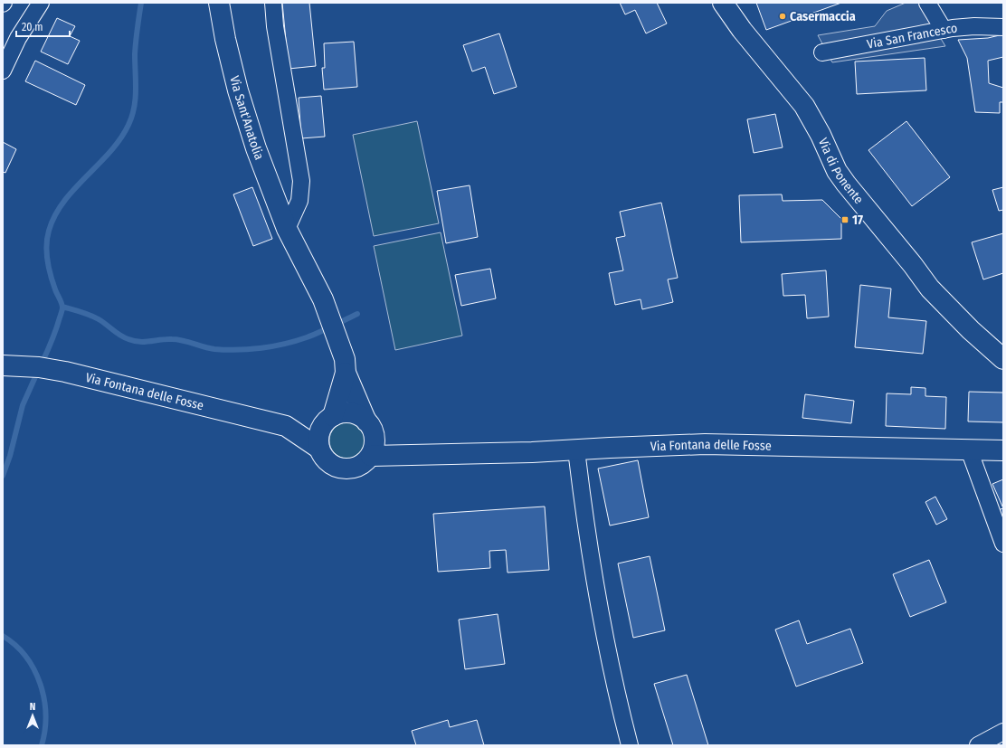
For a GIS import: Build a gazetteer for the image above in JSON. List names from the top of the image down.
{
  "streets": {
    "main road": ["Via Sant'Anatolia", "Via di Ponente", "Via Fontana delle Fosse"],
    "street": ["Via San Francesco"]
  },
  "crossings": [
    ["Via Sant'Anatolia", "Via Fontana delle Fosse"]
  ],
  "places": {
    "other": ["Casermaccia"],
    "transit": ["17"]
  },
  "scale_bar": "20 m",
  "north": "top"
}
